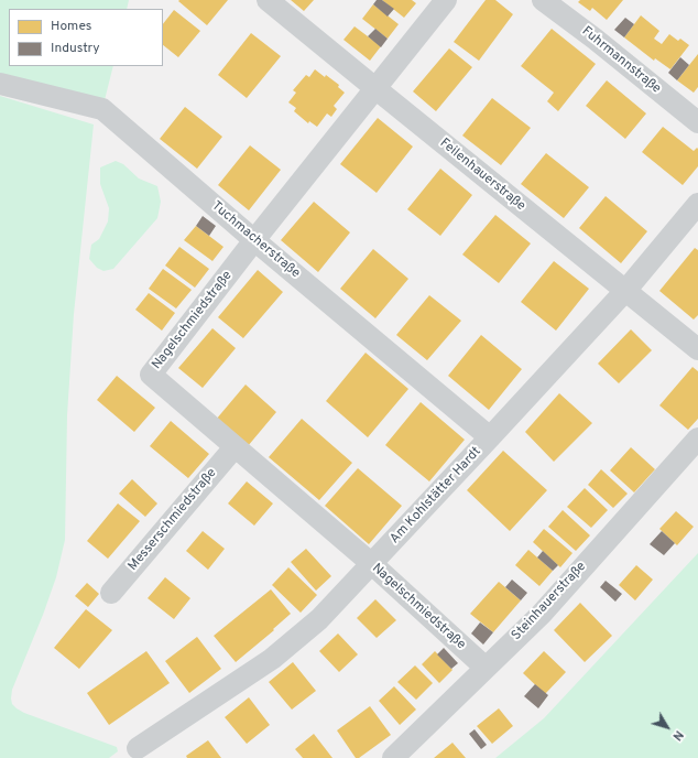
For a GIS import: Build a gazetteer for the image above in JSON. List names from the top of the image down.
{
  "streets": {
    "street": [
      "Fuhrmannstraße",
      "Feilenhauerstraße",
      "Tuchmacherstraße",
      "Nagelschmiedstraße",
      "Am Kohlstätter Hardt",
      "Messerschmiedstraße",
      "Steinhauerstraße"
    ]
  },
  "crossings": [
    ["Feilenhauerstraße", "Nagelschmiedstraße"],
    ["Feilenhauerstraße", "Am Kohlstätter Hardt"],
    ["Tuchmacherstraße", "Nagelschmiedstraße"],
    ["Tuchmacherstraße", "Am Kohlstätter Hardt"],
    ["Nagelschmiedstraße", "Am Kohlstätter Hardt"],
    ["Nagelschmiedstraße", "Messerschmiedstraße"],
    ["Nagelschmiedstraße", "Steinhauerstraße"]
  ],
  "legend": ["Homes", "Industry"],
  "north": "bottom right"
}
